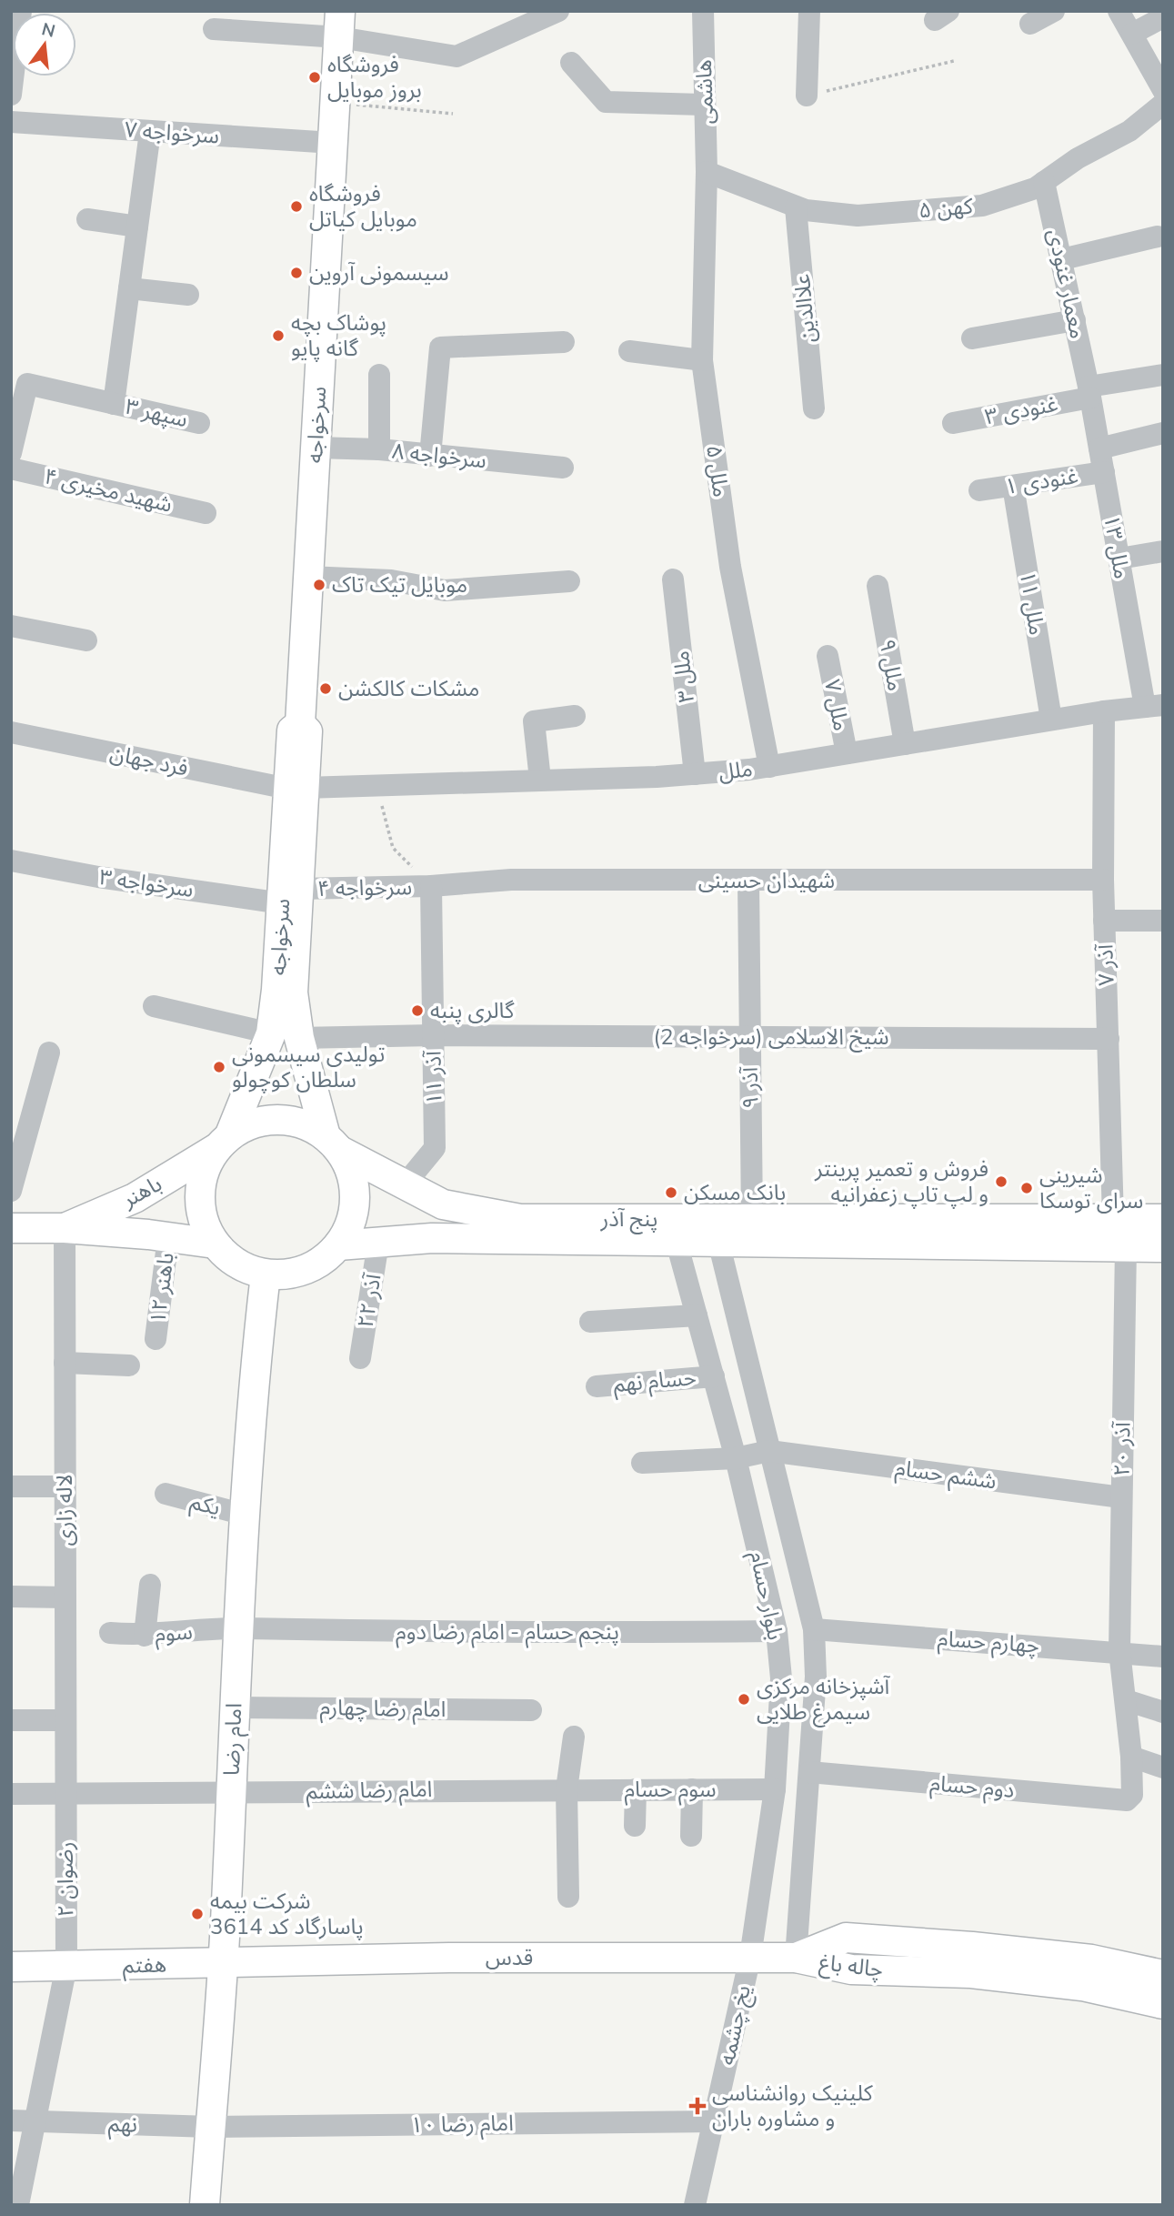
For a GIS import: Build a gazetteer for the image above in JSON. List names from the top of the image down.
{
  "streets": {
    "main road": [
      "سرخواجه",
      "باهنر",
      "پنج آذر",
      "امام رضا",
      "قدس",
      "هفتم",
      "چاله باغ"
    ],
    "street": [
      "هاشمی",
      "سرخواجه ۷",
      "۵ کهن",
      "معمار غنودی",
      "علاالدین",
      "۳ غنودی",
      "۳ سپهر",
      "۸ سرخواجه",
      "ملل ۵",
      "۱ غنودی",
      "۴ شهید مخیری",
      "ملل ۱۳",
      "۱۱ ملل",
      "ملل ۹",
      "ملل ۳",
      "۷ ملل",
      "فرد جهان",
      "ملل",
      "شهیدان حسینی",
      "سرخواجه ۳",
      "سرخواجه ۴",
      "آذر ۷",
      "شیخ الاسلامی (سرخواجه 2)",
      "آذر ۱۱",
      "۹ آذر",
      "۱۲ باهنر",
      "۲۲ آذر",
      "حسام نهم",
      "۲۰ آذر",
      "ششم حسام",
      "یکم",
      "لاله زاری",
      "بلوار حسام",
      "پنجم حسام - امام رضا دوم",
      "سوم",
      "چهارم حسام",
      "امام رضا چهارم",
      "دوم حسام",
      "سوم حسام",
      "امام رضا ششم",
      "۲ رضوان",
      "یخ چشمه",
      "نهم",
      "امام رضا ۱۰"
    ]
  },
  "crossings": [
    ["هاشمی", "۵ کهن"],
    ["هاشمی", "ملل ۵"],
    ["سرخواجه ۷", "سرخواجه"],
    ["۵ کهن", "معمار غنودی"],
    ["۵ کهن", "علاالدین"],
    ["۵ کهن", "ملل ۵"],
    ["معمار غنودی", "۳ غنودی"],
    ["معمار غنودی", "ملل ۱۳"],
    ["۳ غنودی", "ملل ۱۳"],
    ["سرخواجه", "۸ سرخواجه"],
    ["سرخواجه", "فرد جهان"],
    ["سرخواجه", "ملل"],
    ["سرخواجه", "سرخواجه ۳"],
    ["سرخواجه", "سرخواجه ۴"],
    ["سرخواجه", "شیخ الاسلامی (سرخواجه 2)"],
    ["سرخواجه", "باهنر"],
    ["سرخواجه", "پنج آذر"],
    ["سرخواجه", "امام رضا"],
    ["ملل ۵", "ملل"],
    ["۱ غنودی", "ملل ۱۳"],
    ["۱ غنودی", "۱۱ ملل"],
    ["ملل ۱۳", "ملل"],
    ["۱۱ ملل", "ملل"],
    ["ملل ۹", "ملل"],
    ["ملل ۳", "ملل"],
    ["۷ ملل", "ملل"],
    ["فرد جهان", "ملل"],
    ["ملل", "آذر ۷"],
    ["شهیدان حسینی", "سرخواجه ۴"],
    ["شهیدان حسینی", "آذر ۷"],
    ["شهیدان حسینی", "آذر ۱۱"],
    ["شهیدان حسینی", "۹ آذر"],
    ["سرخواجه ۳", "سرخواجه ۴"],
    ["سرخواجه ۴", "آذر ۱۱"],
    ["آذر ۷", "شیخ الاسلامی (سرخواجه 2)"],
    ["آذر ۷", "پنج آذر"],
    ["شیخ الاسلامی (سرخواجه 2)", "آذر ۱۱"],
    ["شیخ الاسلامی (سرخواجه 2)", "۹ آذر"],
    ["آذر ۱۱", "پنج آذر"],
    ["۹ آذر", "پنج آذر"],
    ["باهنر", "پنج آذر"],
    ["باهنر", "۱۲ باهنر"],
    ["باهنر", "لاله زاری"],
    ["باهنر", "امام رضا"],
    ["پنج آذر", "۲۲ آذر"],
    ["پنج آذر", "۲۰ آذر"],
    ["پنج آذر", "بلوار حسام"],
    ["پنج آذر", "امام رضا"],
    ["حسام نهم", "بلوار حسام"],
    ["۲۰ آذر", "ششم حسام"],
    ["۲۰ آذر", "چهارم حسام"],
    ["۲۰ آذر", "دوم حسام"],
    ["ششم حسام", "بلوار حسام"],
    ["یکم", "امام رضا"],
    ["لاله زاری", "امام رضا ششم"],
    ["لاله زاری", "۲ رضوان"],
    ["بلوار حسام", "پنجم حسام - امام رضا دوم"],
    ["بلوار حسام", "چهارم حسام"],
    ["بلوار حسام", "دوم حسام"],
    ["بلوار حسام", "سوم حسام"],
    ["بلوار حسام", "قدس"],
    ["بلوار حسام", "چاله باغ"],
    ["بلوار حسام", "یخ چشمه"],
    ["پنجم حسام - امام رضا دوم", "سوم"],
    ["پنجم حسام - امام رضا دوم", "امام رضا"],
    ["سوم", "امام رضا"],
    ["امام رضا چهارم", "امام رضا"],
    ["امام رضا", "امام رضا ششم"],
    ["امام رضا", "قدس"],
    ["امام رضا", "هفتم"],
    ["امام رضا", "نهم"],
    ["امام رضا", "امام رضا ۱۰"],
    ["سوم حسام", "امام رضا ششم"],
    ["امام رضا ششم", "۲ رضوان"],
    ["۲ رضوان", "هفتم"],
    ["۲ رضوان", "نهم"],
    ["قدس", "هفتم"],
    ["قدس", "چاله باغ"],
    ["قدس", "یخ چشمه"],
    ["یخ چشمه", "امام رضا ۱۰"],
    ["نهم", "امام رضا ۱۰"]
  ],
  "places": {
    "other": [
      "فروشگاه بروز موبایل",
      "فروشگاه موبایل کیاتل",
      "سیسمونی آروین",
      "پوشاک بچه گانه پایو",
      "موبایل تیک تاک",
      "مشکات کالکشن",
      "گالری پنبه",
      "تولیدی سیسمونی سلطان کوچولو",
      "فروش و تعمیر پرینتر و لپ تاپ زعفرانیه",
      "شیرینی سرای توسکا",
      "بانک مسکن",
      "آشپزخانه مرکزی سیمرغ طلایی",
      "شرکت بیمه پاسارگاد کد 3614"
    ],
    "health": ["کلینیک روانشناسی و مشاوره باران"]
  },
  "north": "top"
}
